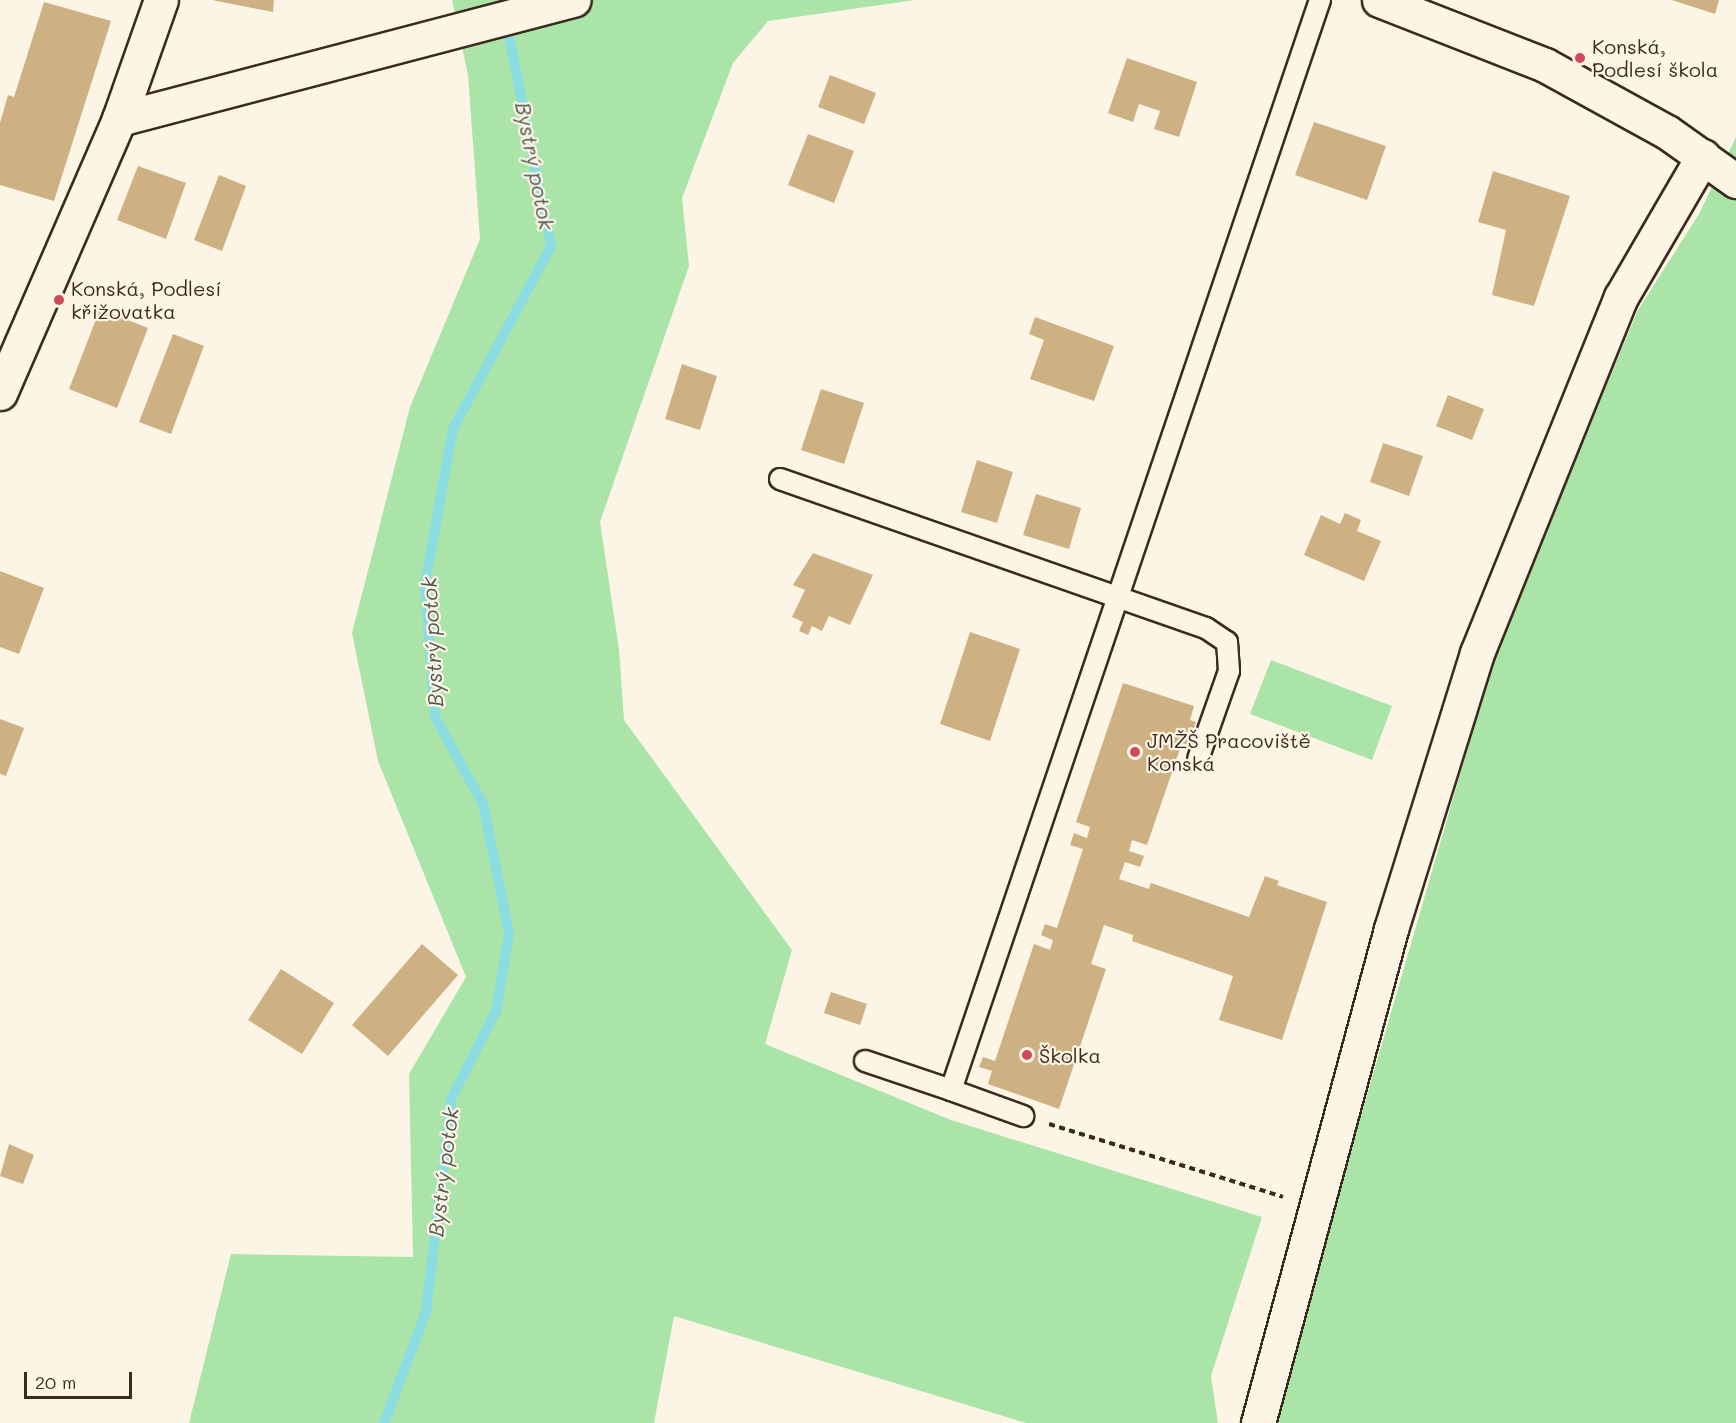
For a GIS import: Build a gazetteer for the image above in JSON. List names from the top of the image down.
{
  "water": ["Bystrý potok"],
  "places": [
    "Konská, Podlesí škola",
    "Konská, Podlesí křižovatka",
    "JMŽŠ Pracoviště Konská",
    "Školka"
  ],
  "scale_bar": "20 m"
}
